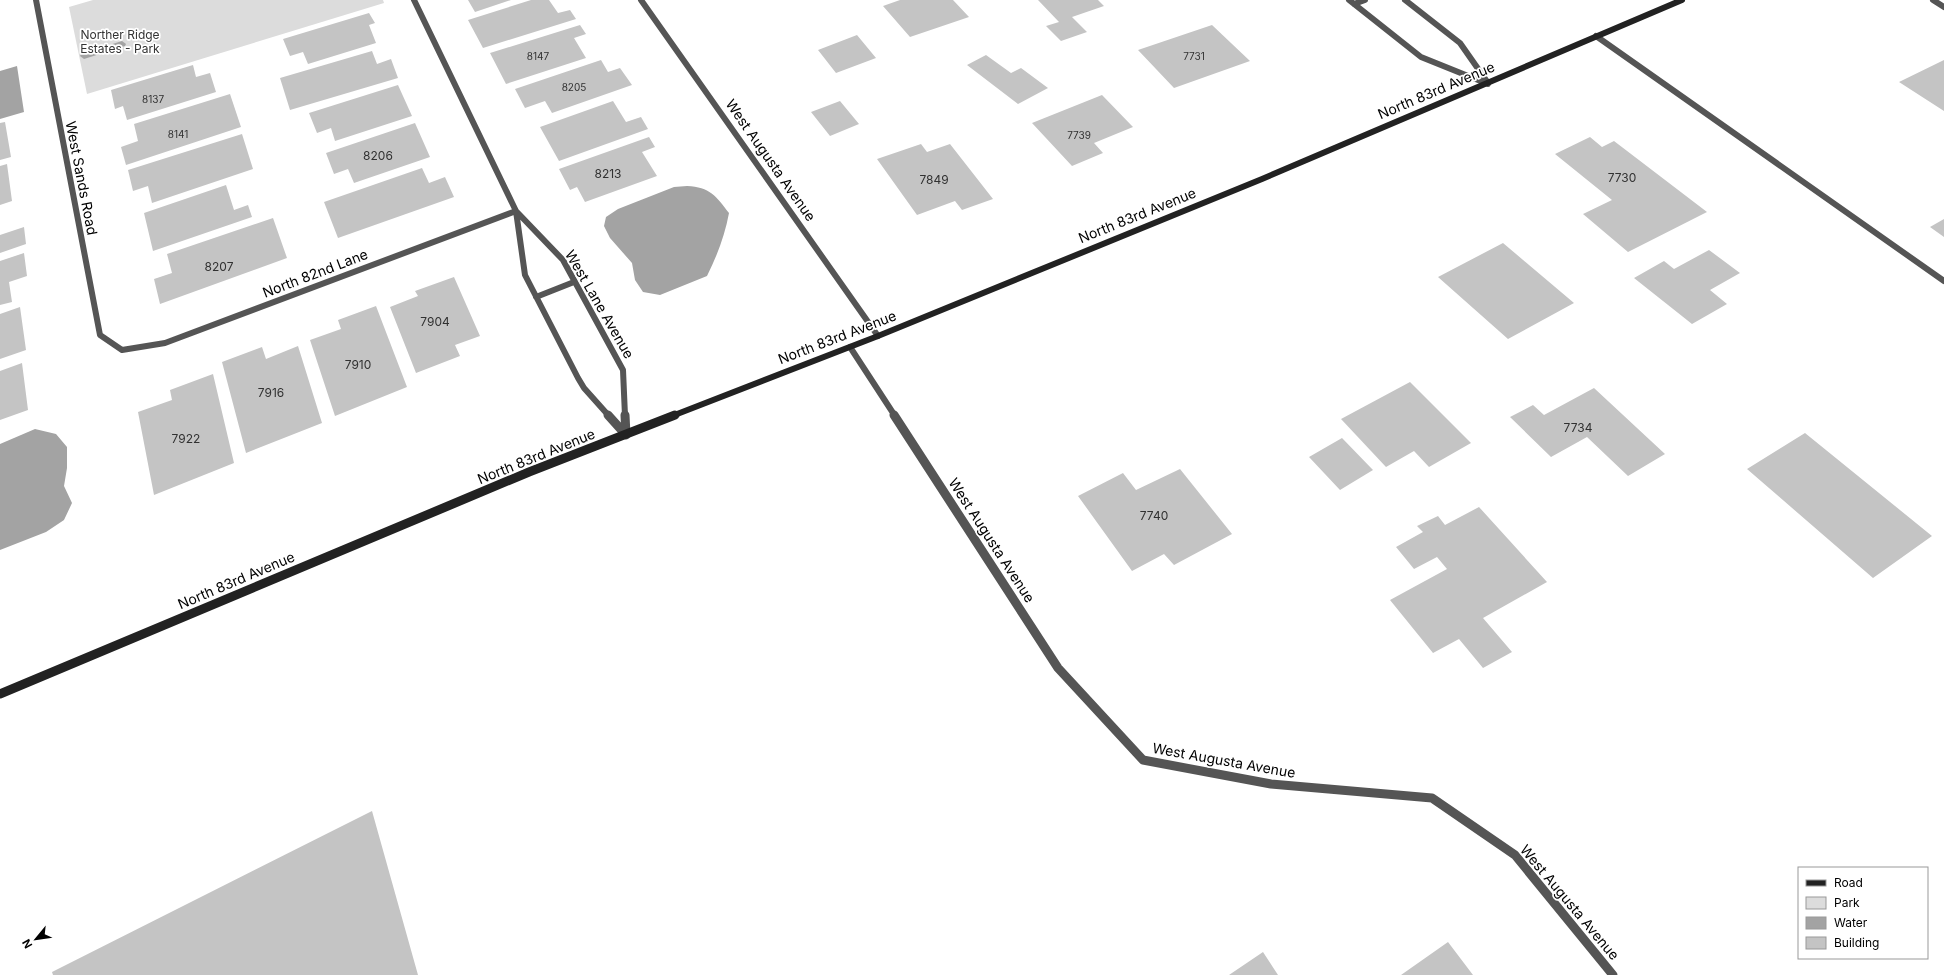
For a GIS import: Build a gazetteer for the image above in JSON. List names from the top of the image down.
{
  "streets": {
    "main road": ["North 83rd Avenue"],
    "street": [
      "West Augusta Avenue",
      "West Sands Road",
      "North 82nd Lane",
      "West Lane Avenue"
    ]
  },
  "crossings": [
    ["North 83rd Avenue", "West Augusta Avenue"],
    ["North 83rd Avenue", "West Lane Avenue"],
    ["West Sands Road", "North 82nd Lane"],
    ["North 82nd Lane", "West Lane Avenue"]
  ],
  "parks": ["Norther Ridge Estates - Park"],
  "house_numbers": [
    "8147",
    "7731",
    "8205",
    "8137",
    "8141",
    "7739",
    "8206",
    "8213",
    "7730",
    "7849",
    "8207",
    "7904",
    "7910",
    "7916",
    "7734",
    "7922",
    "7740"
  ],
  "legend": [
    "Road",
    "Park",
    "Water",
    "Building"
  ],
  "north": "bottom left"
}
